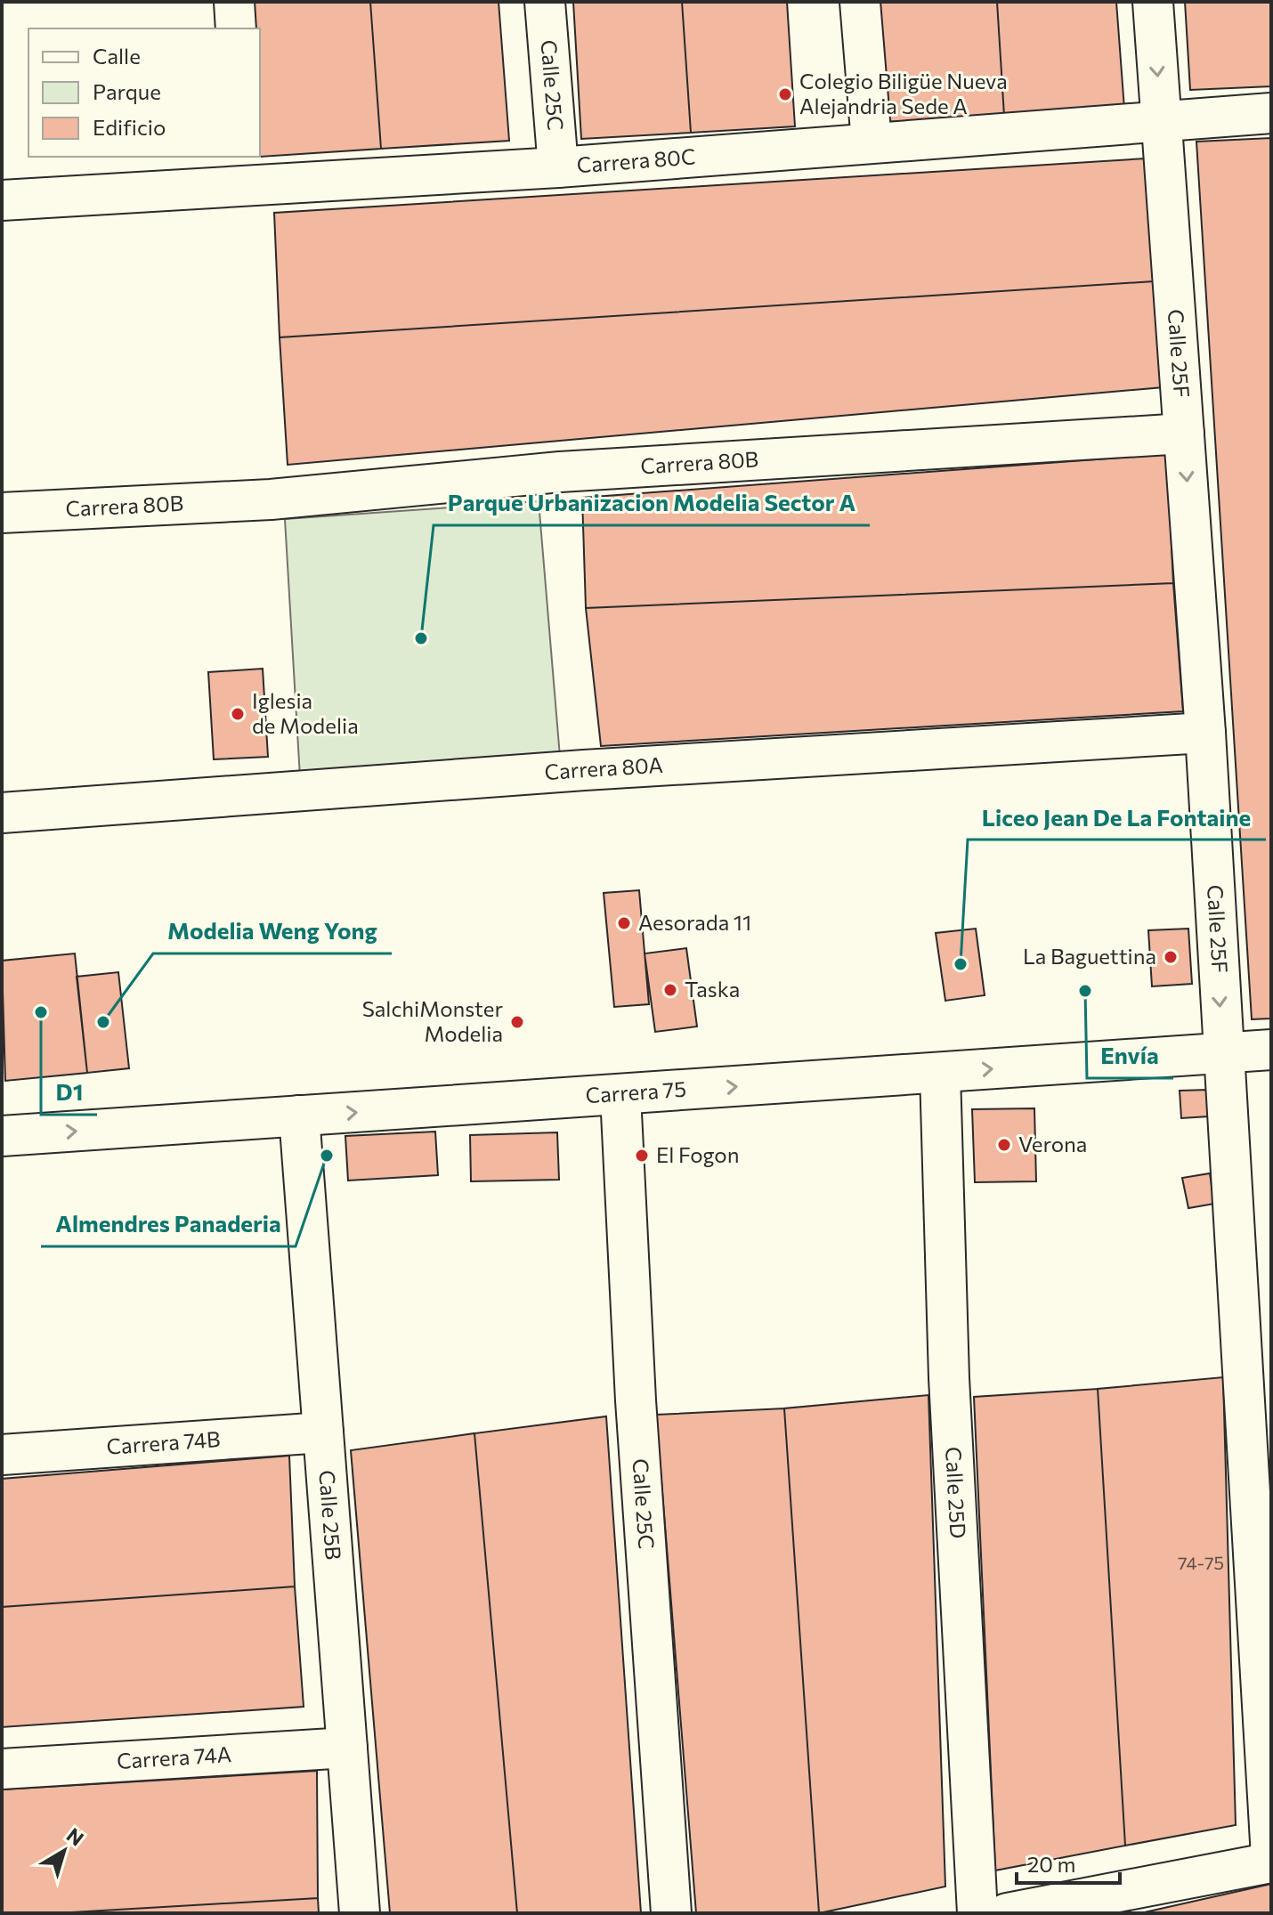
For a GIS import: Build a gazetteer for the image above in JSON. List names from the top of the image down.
{
  "streets": {
    "street": [
      "Calle 25C",
      "Carrera 80C",
      "Calle 25F",
      "Carrera 80B",
      "Carrera 80A",
      "Carrera 75",
      "Carrera 74B",
      "Calle 25D",
      "Calle 25B",
      "Carrera 74A"
    ]
  },
  "crossings": [
    ["Calle 25C", "Carrera 80C"],
    ["Calle 25C", "Carrera 75"],
    ["Carrera 80C", "Calle 25F"],
    ["Calle 25F", "Carrera 80B"],
    ["Calle 25F", "Carrera 80A"],
    ["Calle 25F", "Carrera 75"],
    ["Carrera 75", "Calle 25D"],
    ["Carrera 75", "Calle 25B"],
    ["Carrera 74B", "Calle 25B"],
    ["Calle 25B", "Carrera 74A"]
  ],
  "one_way": ["Calle 25F", "Carrera 75"],
  "places": [
    "Colegio Biligüe Nueva Alejandria Sede A",
    "Parque Urbanizacion Modelia Sector A",
    "Iglesia de Modelia",
    "Aesorada 11",
    "La Baguettina",
    "Liceo Jean De La Fontaine",
    "Taska",
    "Envía",
    "D1",
    "Modelia Weng Yong",
    "SalchiMonster Modelia",
    "Verona",
    "Almendres Panaderia",
    "El Fogon"
  ],
  "house_numbers": ["74-75"],
  "legend": ["Calle", "Parque", "Edificio"],
  "scale_bar": "20 m",
  "north": "top right"
}
